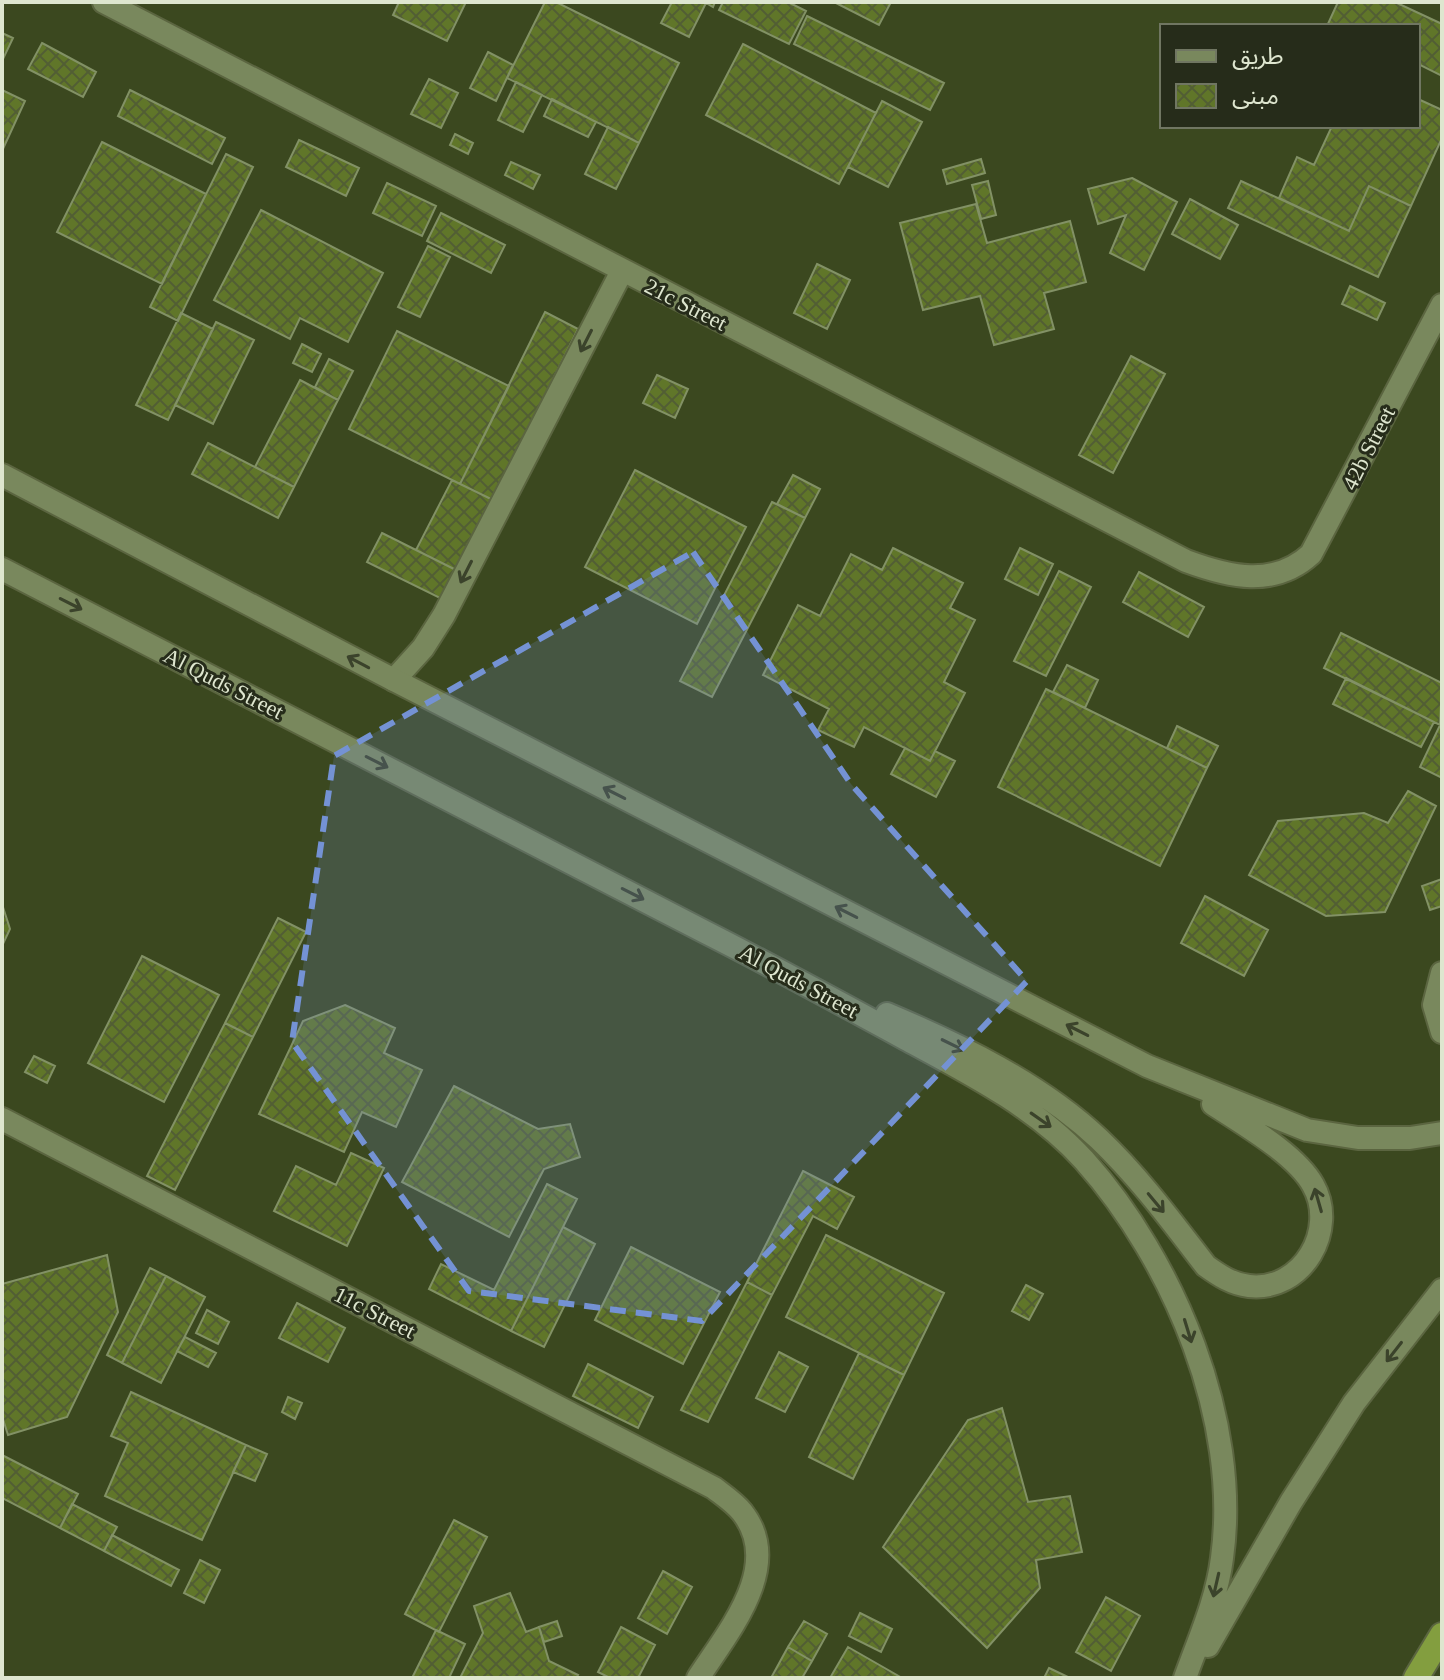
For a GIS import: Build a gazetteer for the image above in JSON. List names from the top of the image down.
{
  "streets": {
    "main road": [
      "21c Street",
      "42b Street",
      "Al Quds Street",
      "11c Street"
    ]
  },
  "crossings": [
    ["21c Street", "42b Street"]
  ],
  "legend": ["طريق", "مبنى"]
}
